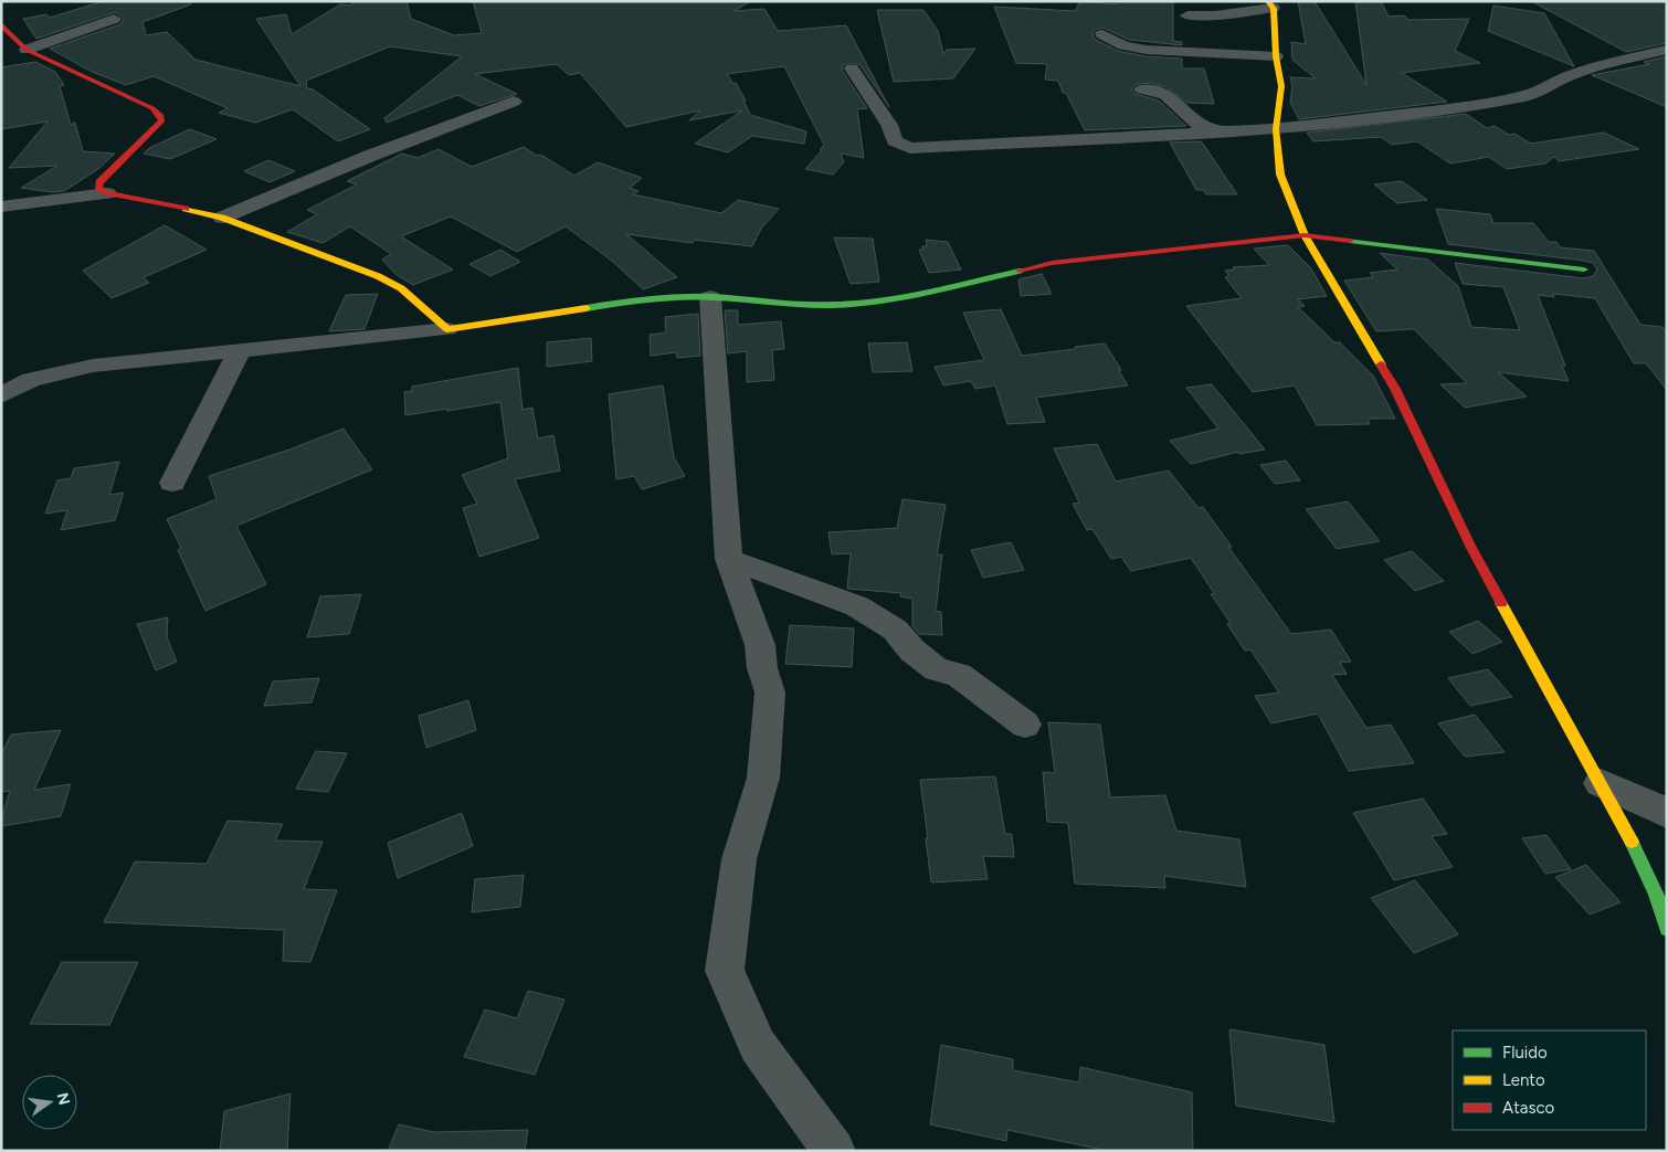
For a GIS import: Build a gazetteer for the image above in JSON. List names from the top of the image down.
{
  "legend": ["Fluido", "Lento", "Atasco"],
  "north": "right"
}
